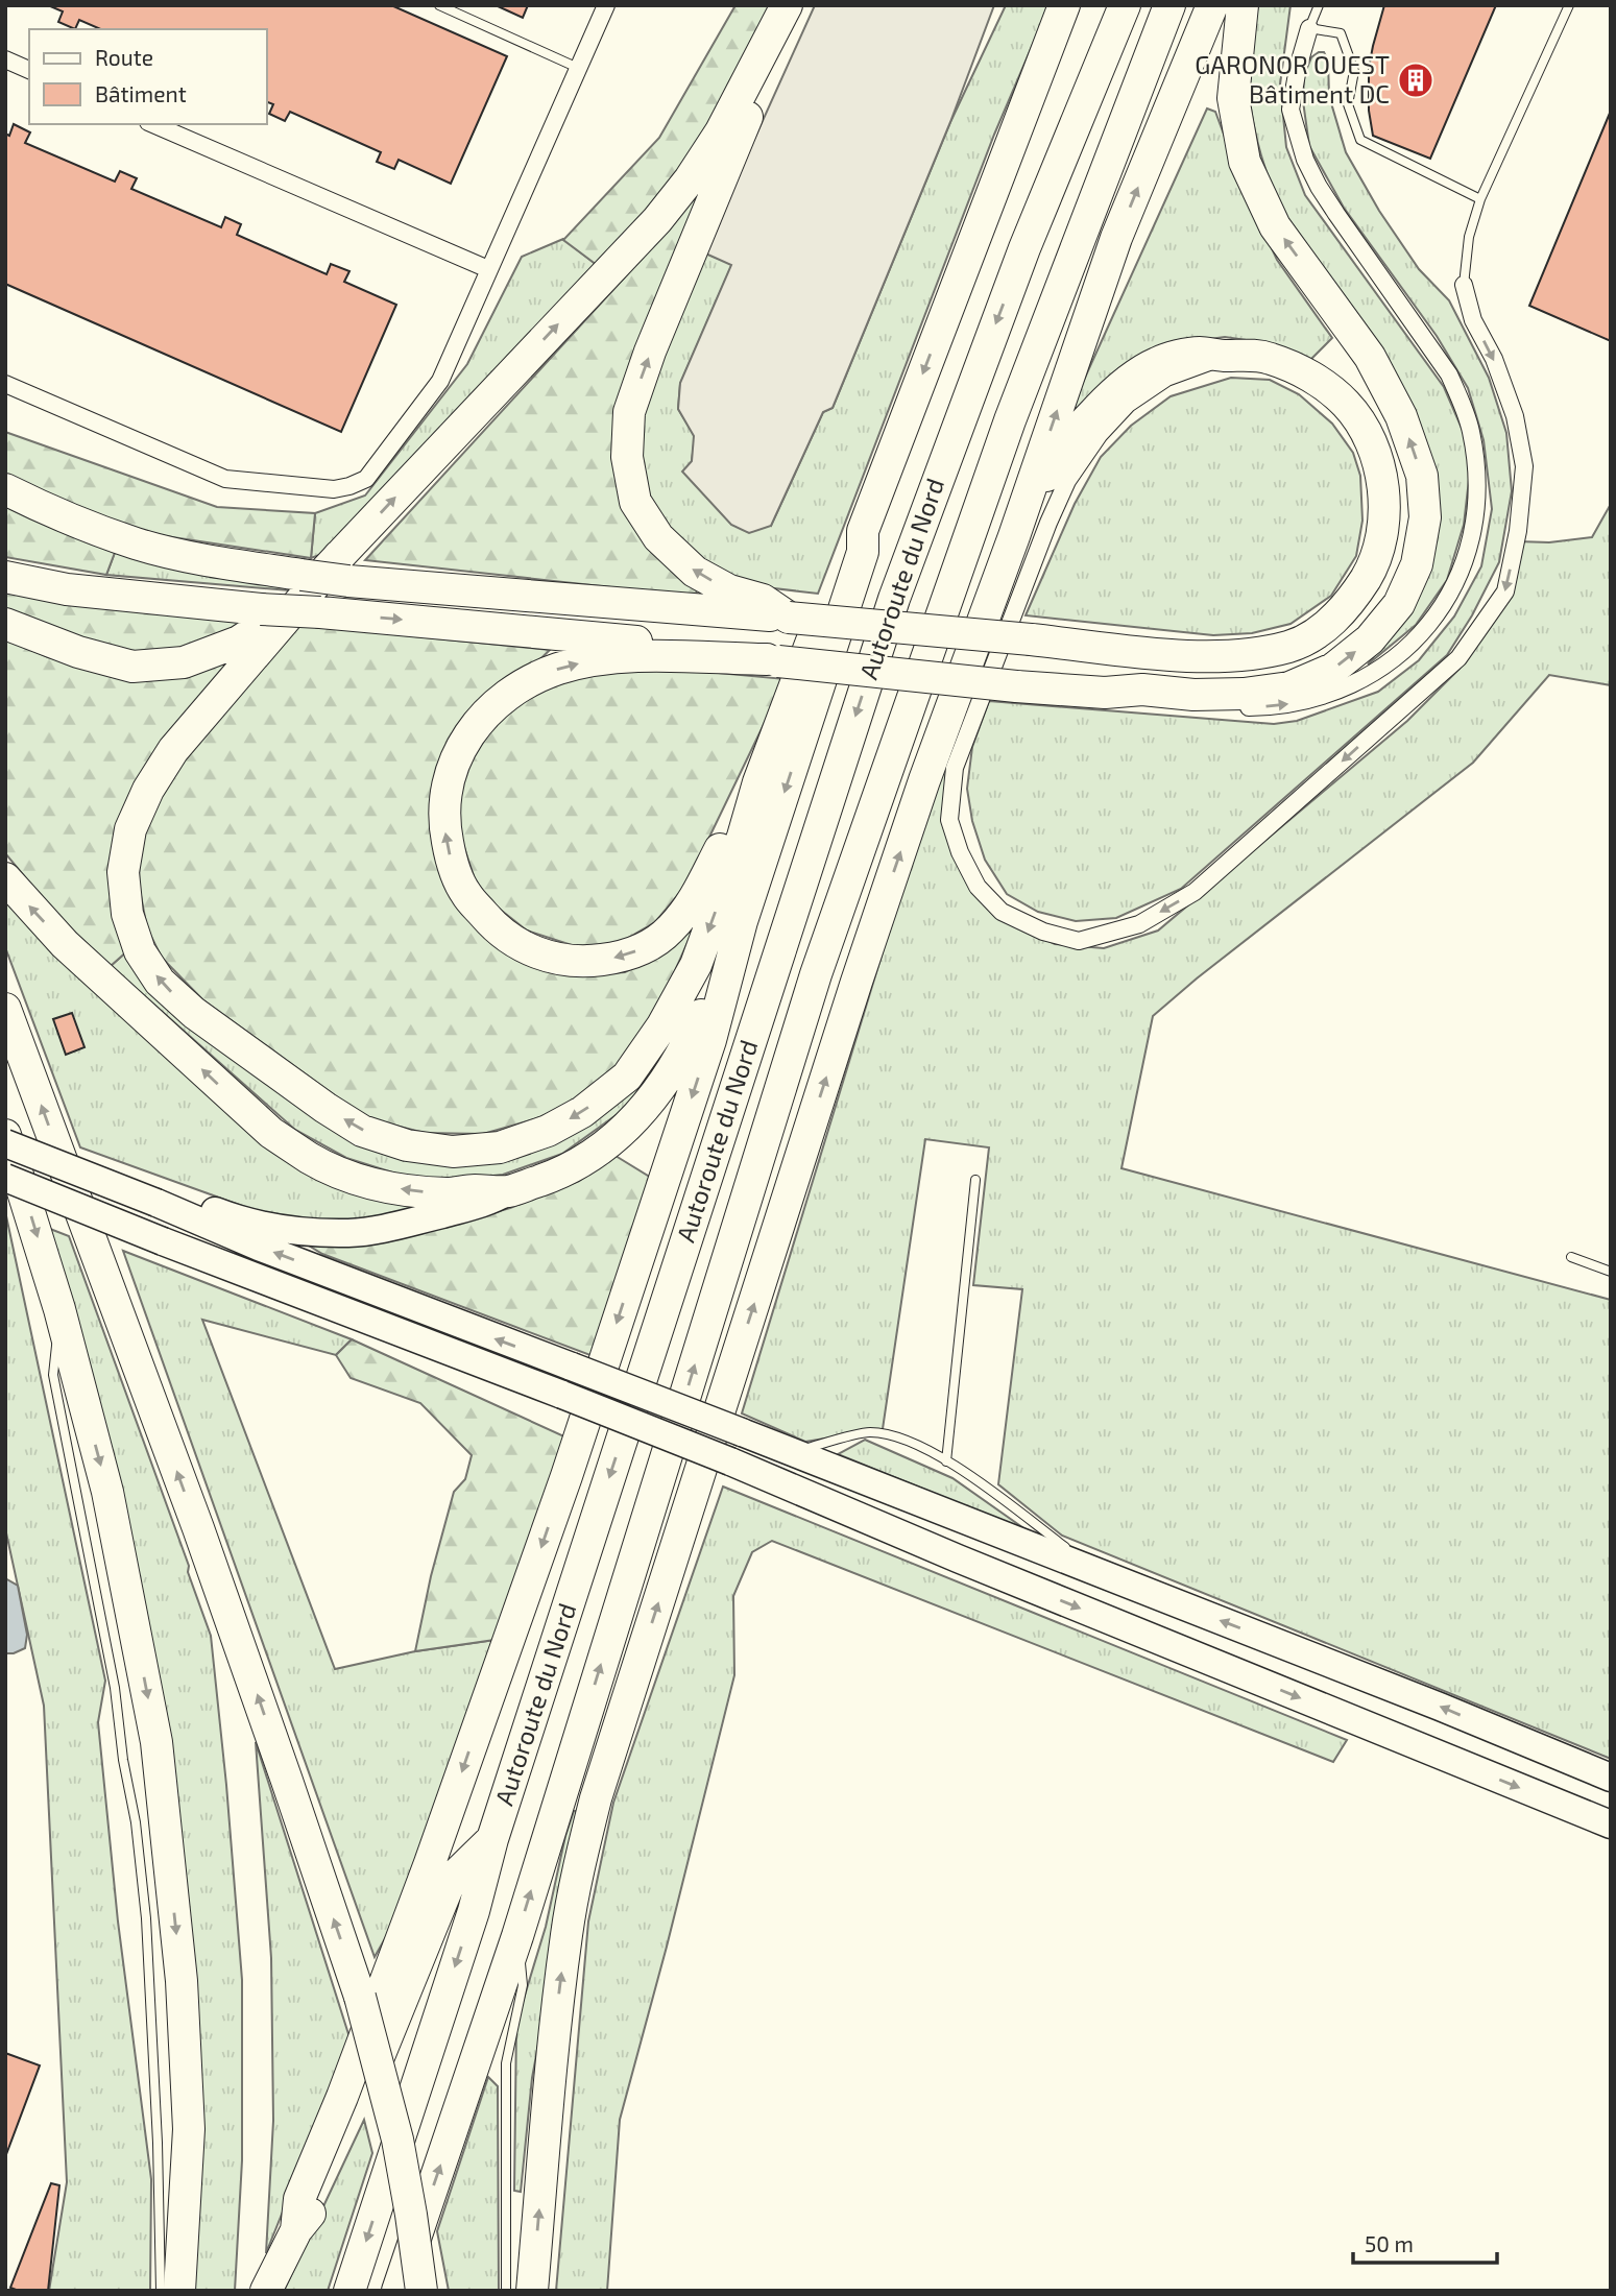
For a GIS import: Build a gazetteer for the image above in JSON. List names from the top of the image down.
{
  "streets": {
    "highway": ["Autoroute du Nord"]
  },
  "places": {
    "building": ["GARONOR OUEST Bâtiment DC"]
  },
  "legend": ["Route", "Bâtiment"],
  "scale_bar": "50 m"
}
